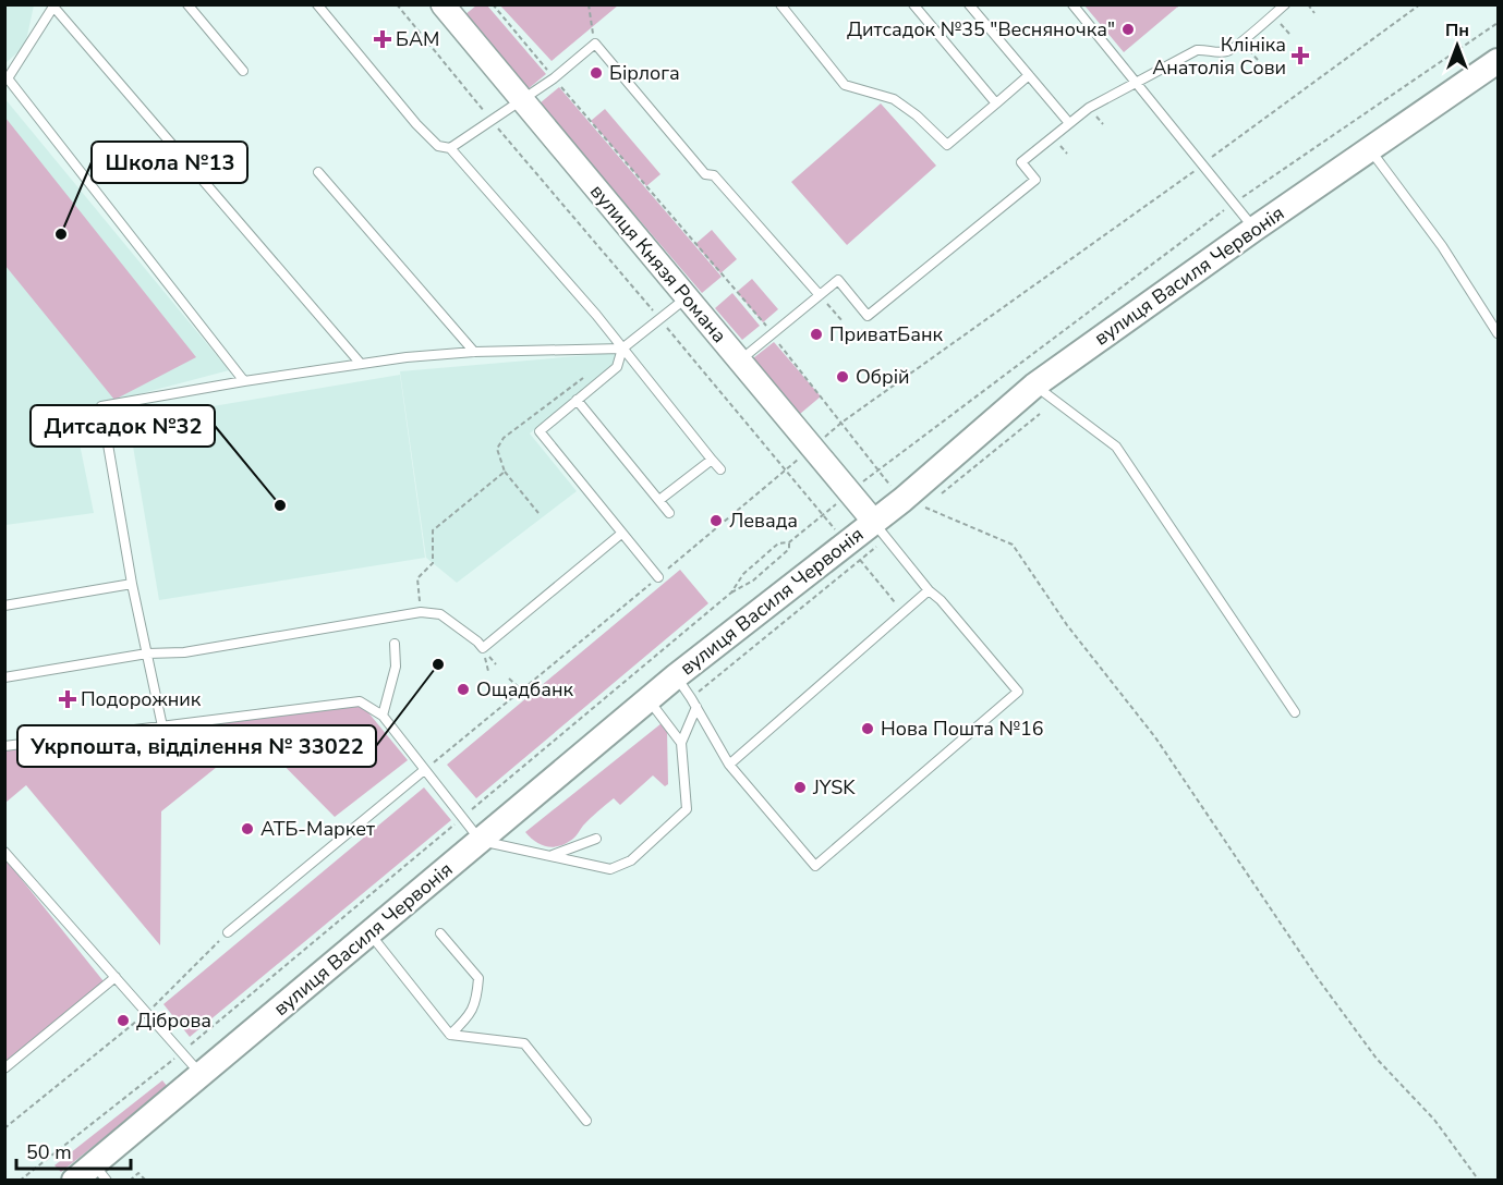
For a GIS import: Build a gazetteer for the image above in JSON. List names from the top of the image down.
{
  "streets": {
    "main road": ["вулиця Василя Червонія"],
    "street": ["вулиця Князя Романа"]
  },
  "crossings": [
    ["вулиця Князя Романа", "вулиця Василя Червонія"]
  ],
  "places": {
    "other": [
      "Дитсадок №35 \"Весняночка\"",
      "Бірлога",
      "Школа №13",
      "ПриватБанк",
      "Обрій",
      "Дитсадок №32",
      "Левада",
      "Укрпошта, відділення № 33022",
      "Ощадбанк",
      "Нова Пошта №16",
      "JYSK",
      "АТБ-Маркет",
      "Діброва"
    ],
    "health": ["БАМ", "Клініка Анатолія Сови", "Подорожник"]
  },
  "scale_bar": "50 m",
  "north": "top"
}
